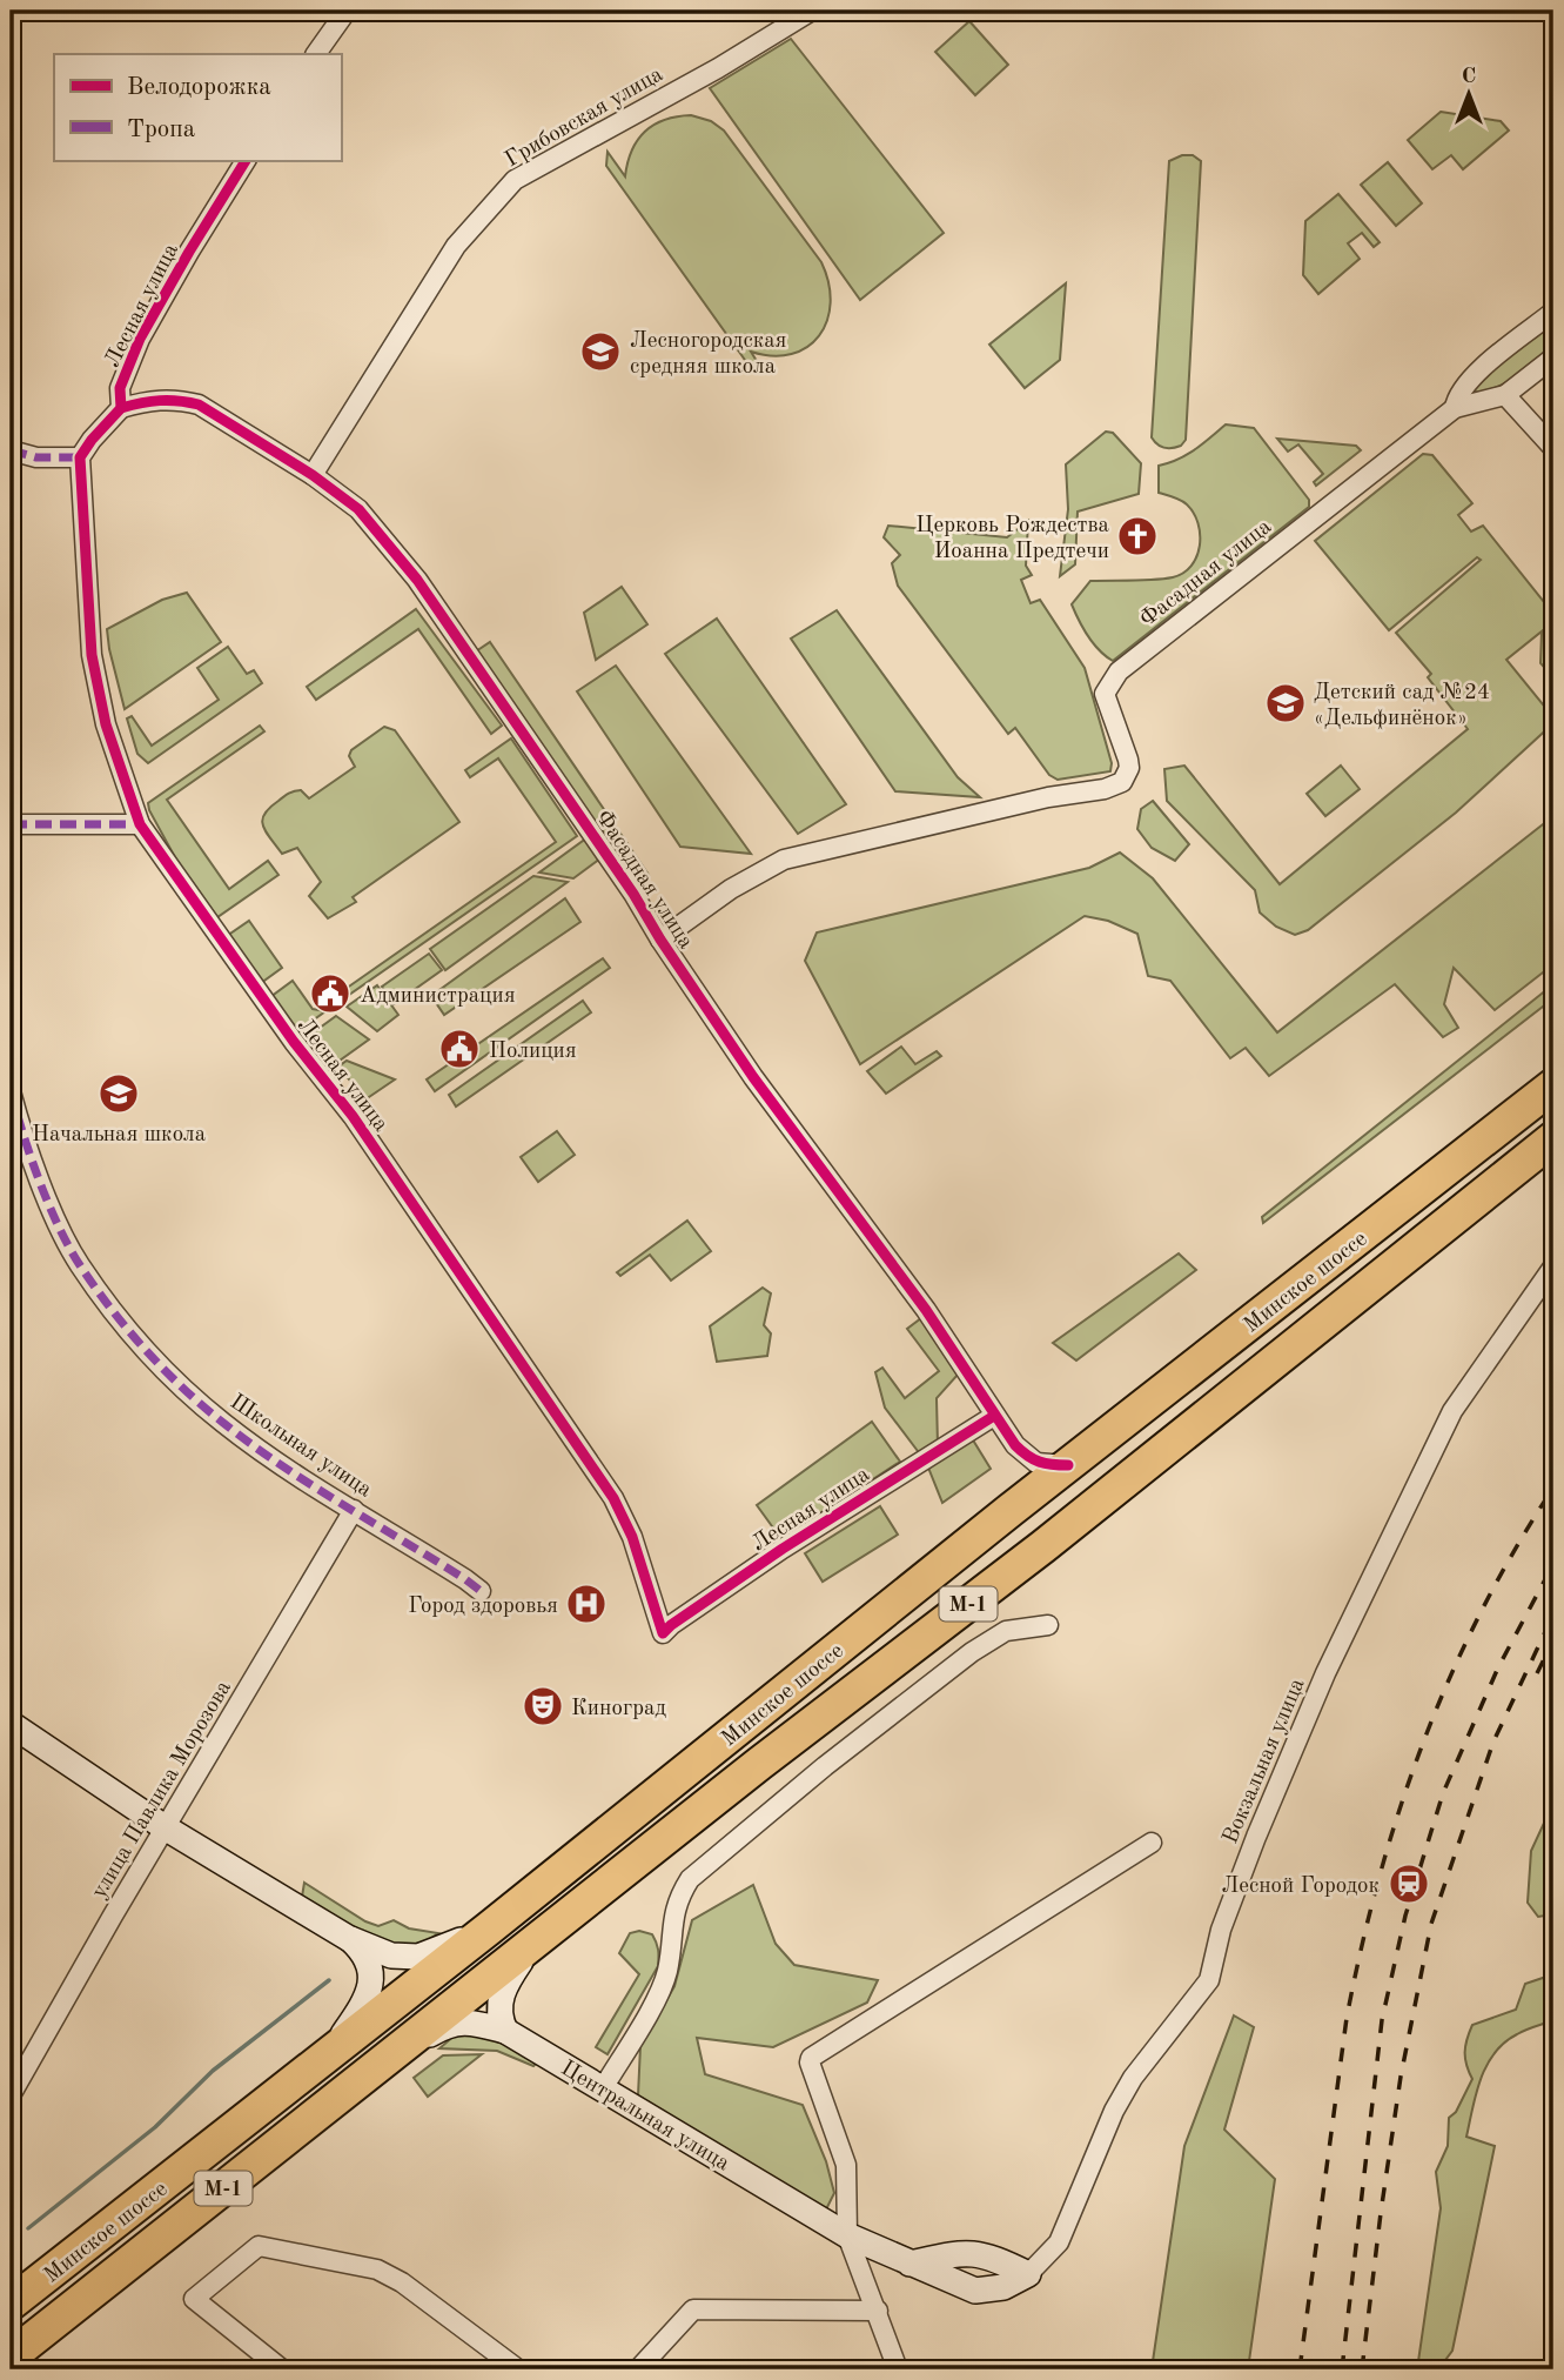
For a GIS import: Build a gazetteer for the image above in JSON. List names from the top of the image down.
{
  "streets": {
    "highway": ["Минское шоссе", "М-1"],
    "street": [
      "Грибовская улица",
      "Лесная улица",
      "Фасадная улица",
      "Школьная улица",
      "Вокзальная улица",
      "улица Павлика Морозова",
      "Центральная улица"
    ]
  },
  "crossings": [
    ["Грибовская улица", "Фасадная улица"],
    ["Лесная улица", "Фасадная улица"],
    ["Фасадная улица", "Минское шоссе"],
    ["Минское шоссе", "Центральная улица"],
    ["Школьная улица", "улица Павлика Морозова"],
    ["Вокзальная улица", "Центральная улица"]
  ],
  "places": {
    "school or university": ["Лесногородская средняя школа", "Детский сад №24 «Дельфинёнок»", "Начальная школа"],
    "church": ["Церковь Рождества Иоанна Предтечи"],
    "public building": ["Администрация", "Полиция"],
    "hospital": ["Город здоровья"],
    "theatre": ["Киноград"],
    "station": ["Лесной Городок"]
  },
  "legend": ["Велодорожка", "Тропа"],
  "north": "top"
}
